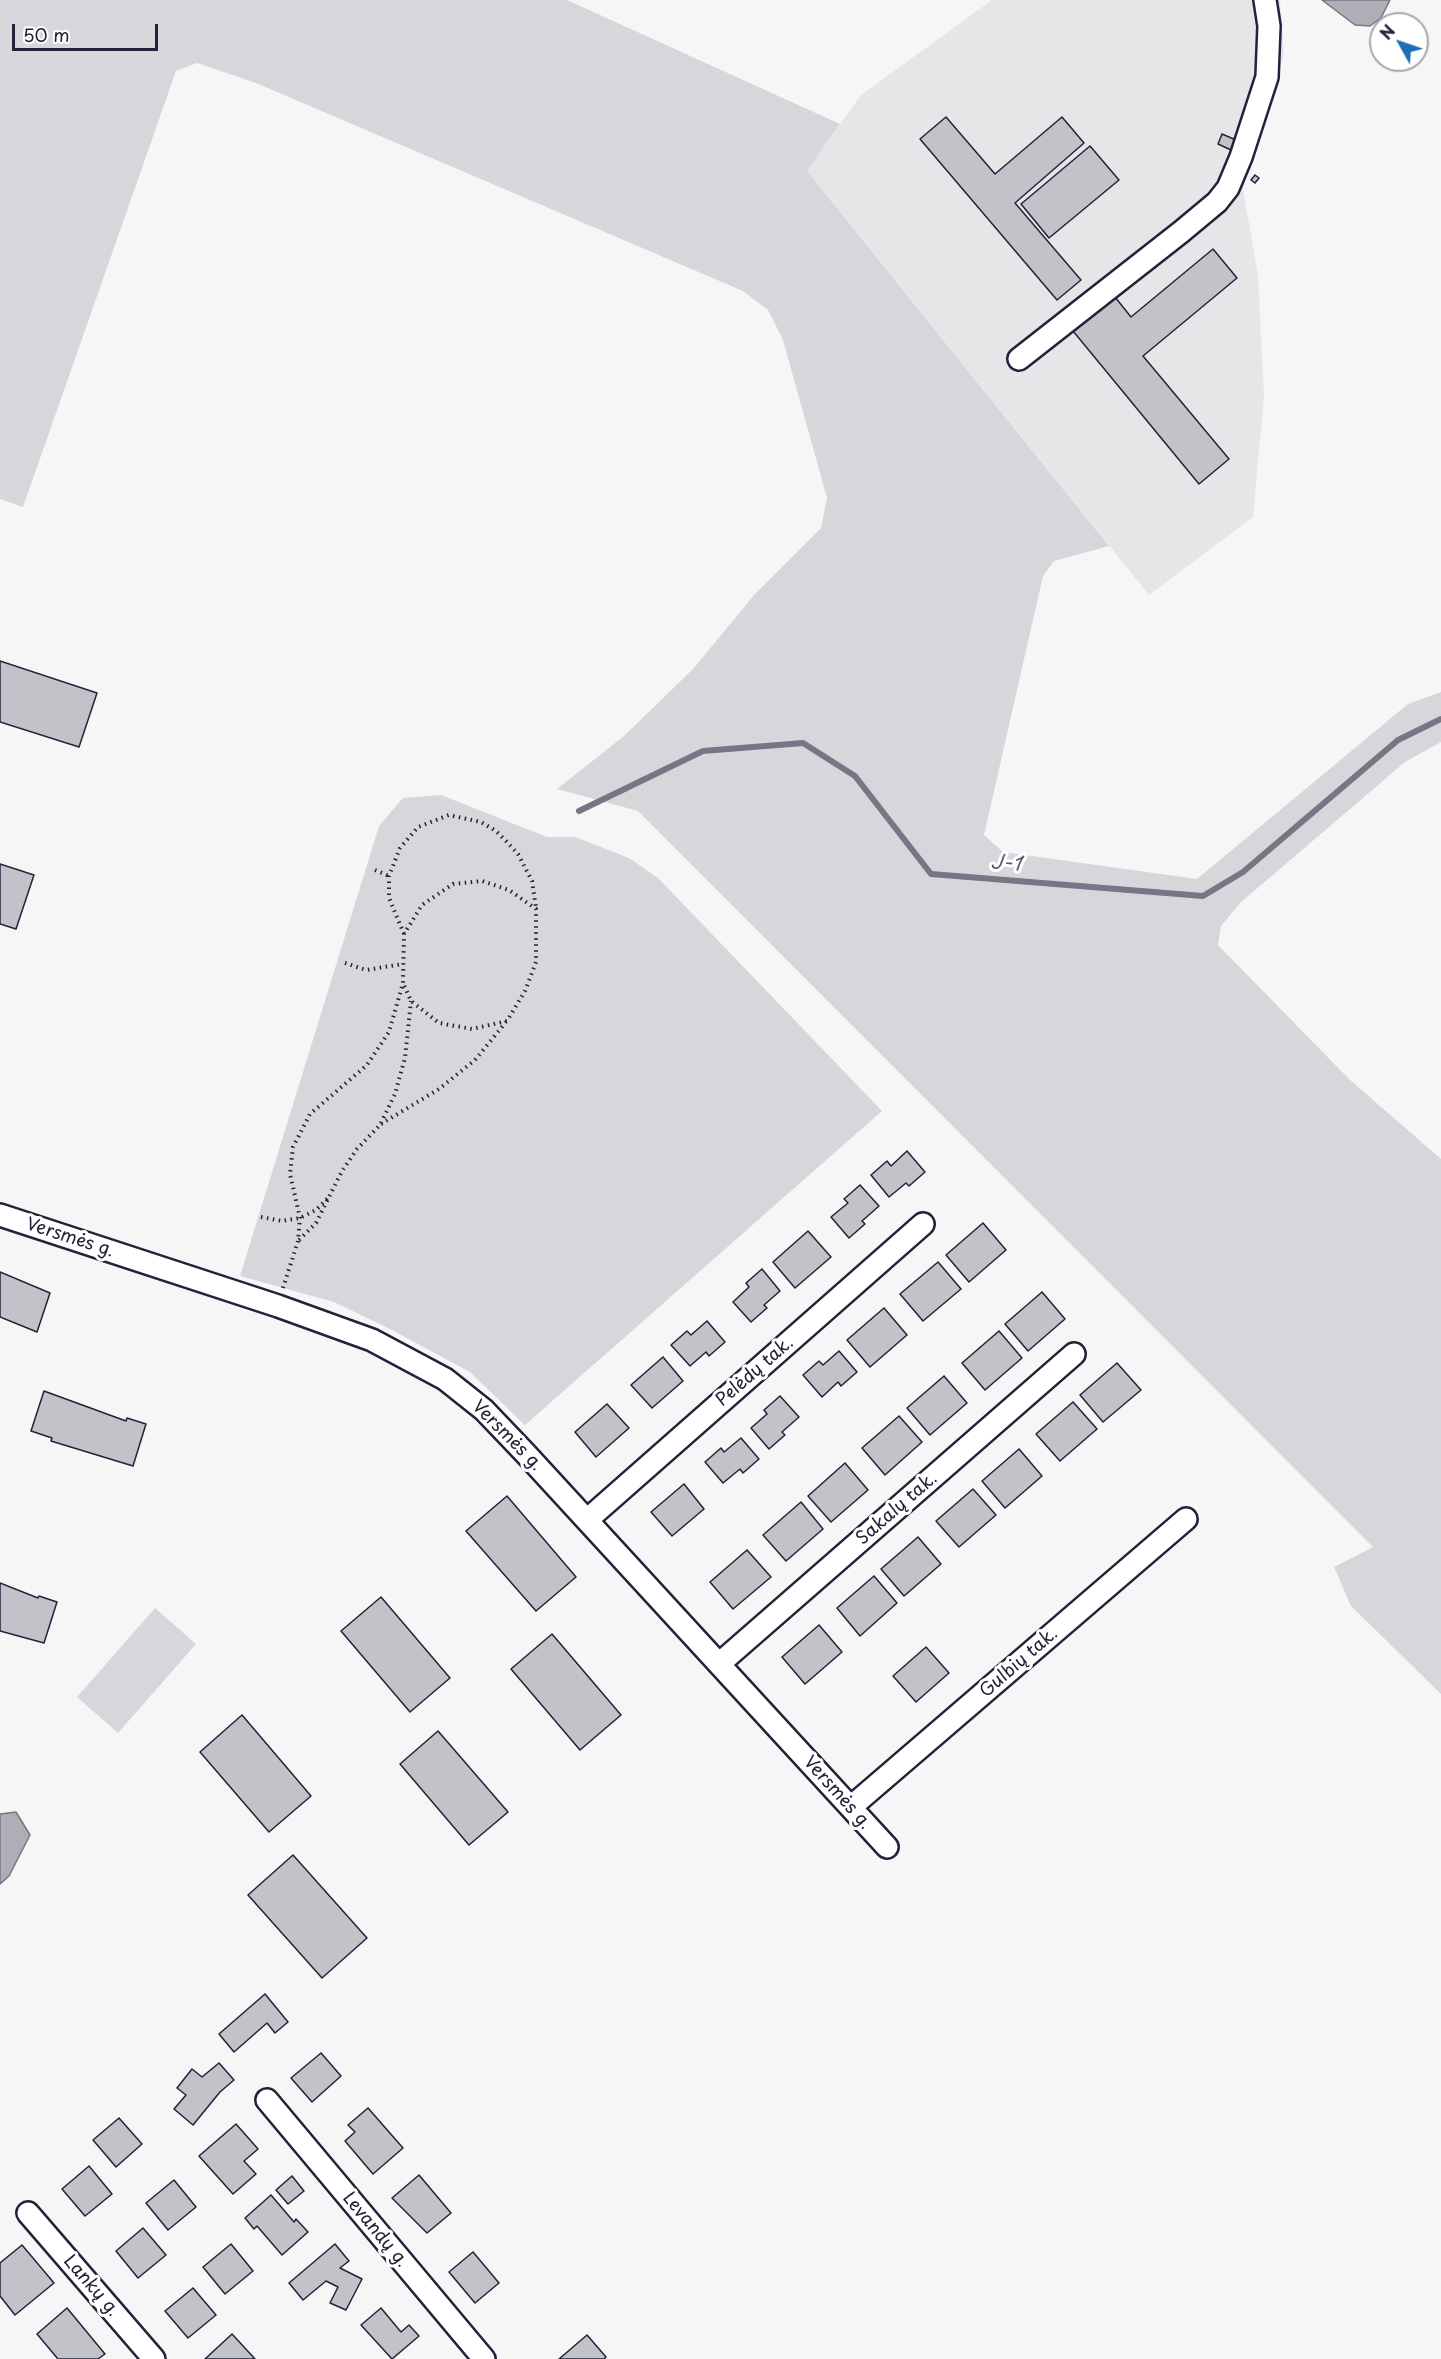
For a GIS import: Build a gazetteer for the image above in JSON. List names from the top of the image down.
{
  "streets": {
    "street": [
      "Versmės g.",
      "Pelėdų tak.",
      "Sakalų tak.",
      "Gulbių tak.",
      "Levandų g.",
      "Lankų g."
    ]
  },
  "crossings": [
    ["Versmės g.", "Pelėdų tak."],
    ["Versmės g.", "Sakalų tak."],
    ["Versmės g.", "Gulbių tak."]
  ],
  "water": ["J-1"],
  "scale_bar": "50 m",
  "north": "top left"
}
